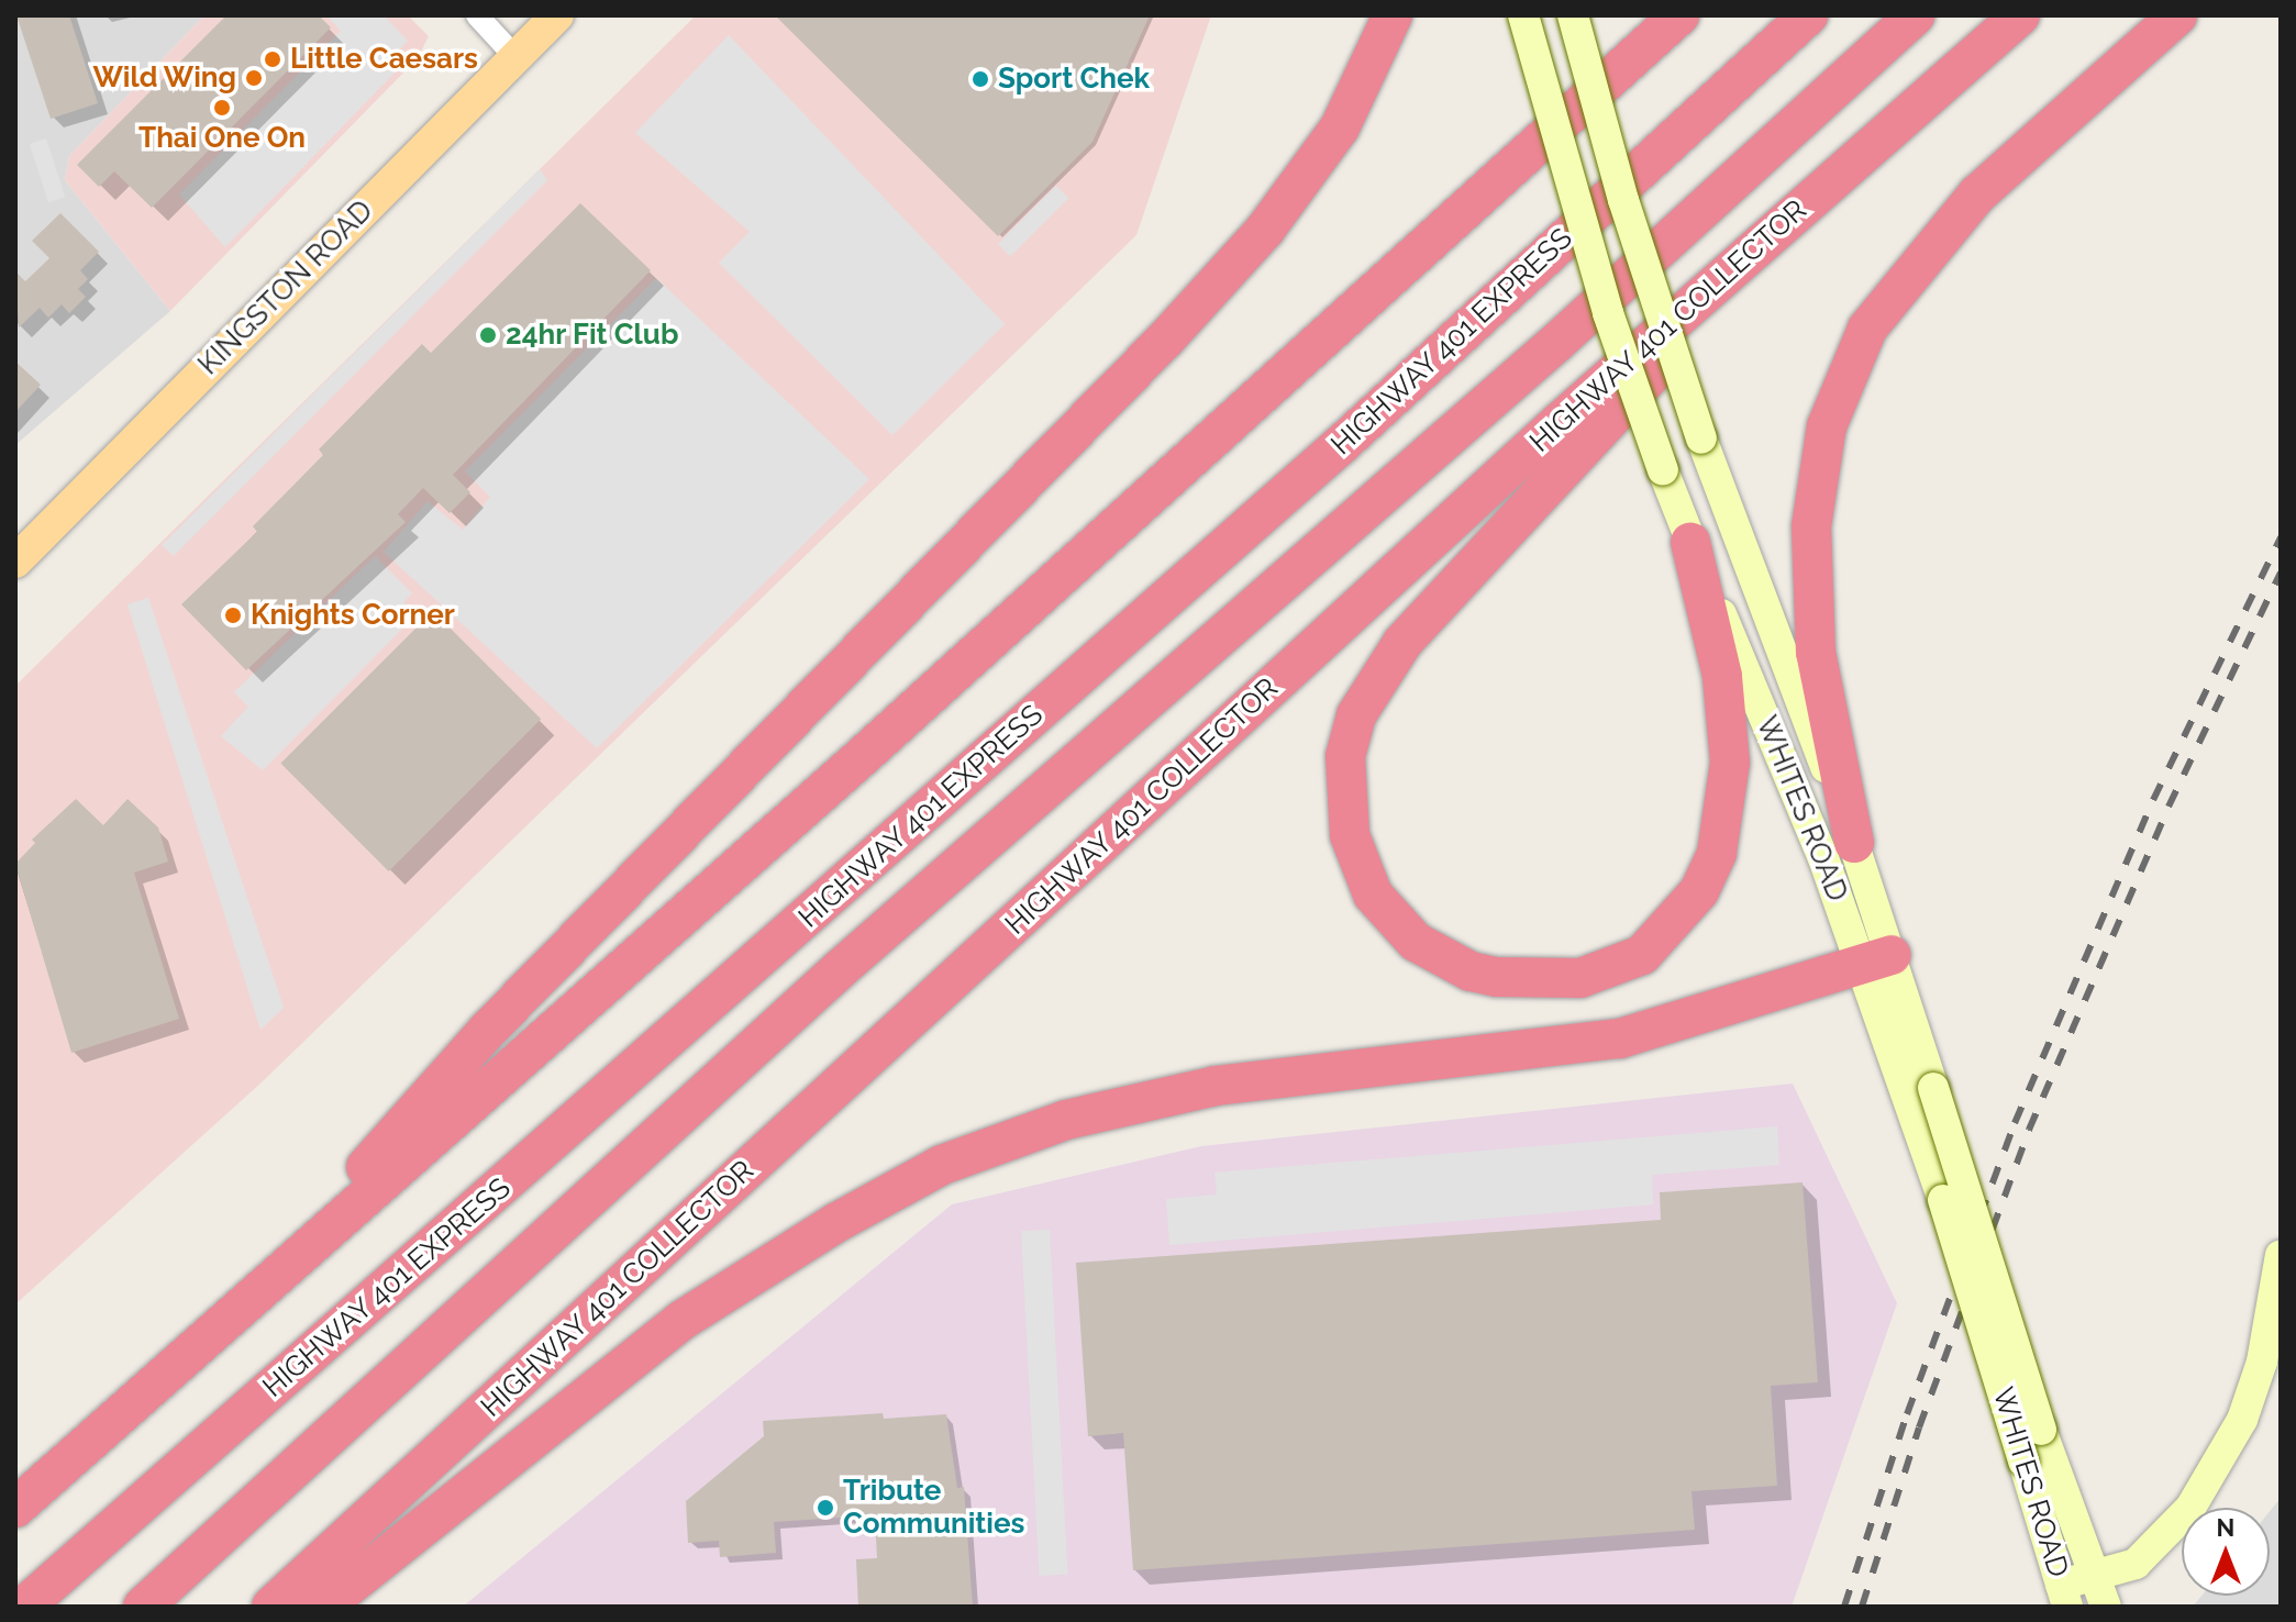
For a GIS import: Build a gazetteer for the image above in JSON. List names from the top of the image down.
{
  "streets": {
    "highway": ["HIGHWAY 401 COLLECTOR", "HIGHWAY 401 EXPRESS"],
    "main road": ["KINGSTON ROAD", "WHITES ROAD"]
  },
  "places": [
    "Little Caesars",
    "Wild Wing",
    "Sport Chek",
    "Thai One On",
    "24hr Fit Club",
    "Knights Corner",
    "Tribute Communities"
  ],
  "north": "top"
}
